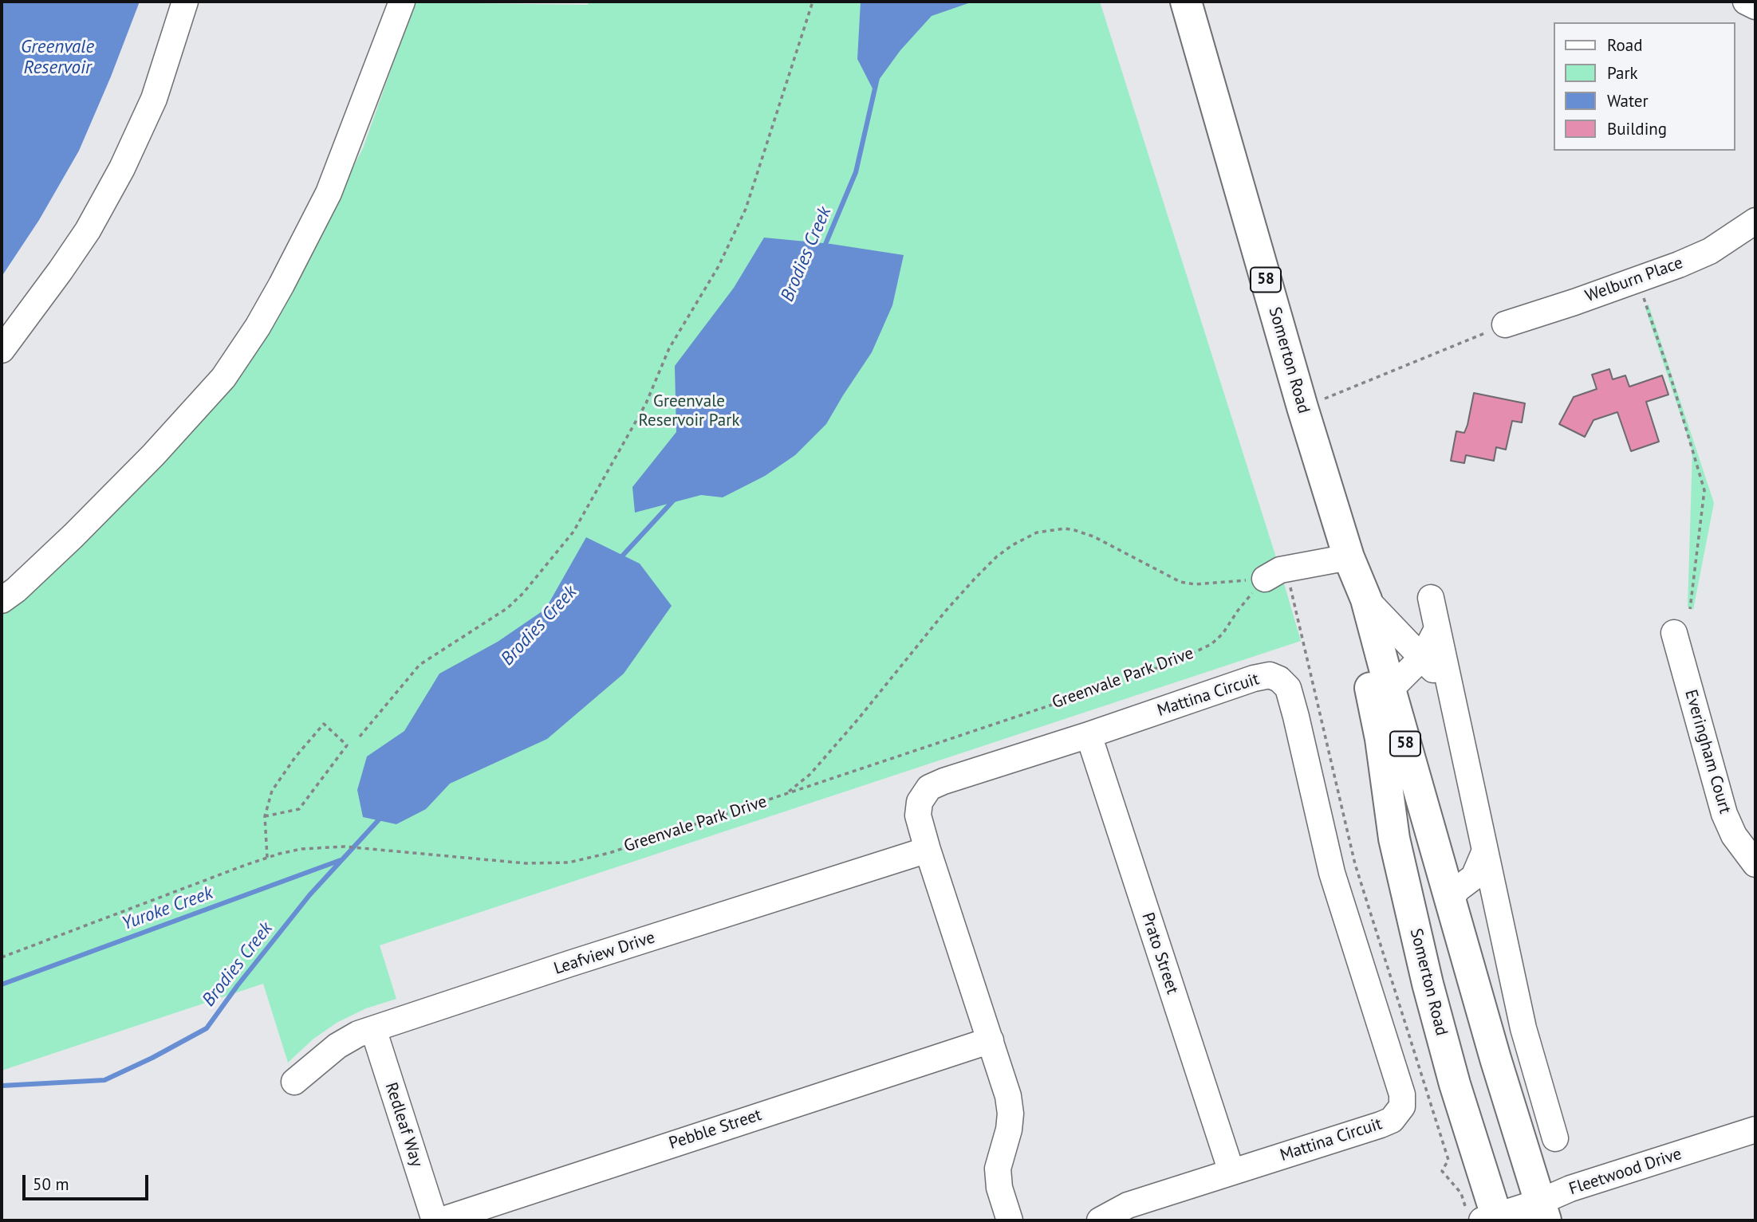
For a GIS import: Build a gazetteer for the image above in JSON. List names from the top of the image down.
{
  "streets": {
    "main road": ["58", "Somerton Road"],
    "street": [
      "Welburn Place",
      "Mattina Circuit",
      "Everingham Court",
      "Leafview Drive",
      "Prato Street",
      "Redleaf Way",
      "Pebble Street",
      "Fleetwood Drive"
    ],
    "path": ["Greenvale Park Drive"]
  },
  "crossings": [
    ["Somerton Road", "Fleetwood Drive"],
    ["Mattina Circuit", "Leafview Drive"],
    ["Mattina Circuit", "Prato Street"],
    ["Mattina Circuit", "Pebble Street"],
    ["Leafview Drive", "Redleaf Way"]
  ],
  "water": ["Greenvale Reservoir", "Brodies Creek", "Yuroke Creek"],
  "parks": ["Greenvale Reservoir Park"],
  "legend": [
    "Road",
    "Park",
    "Water",
    "Building"
  ],
  "scale_bar": "50 m"
}
